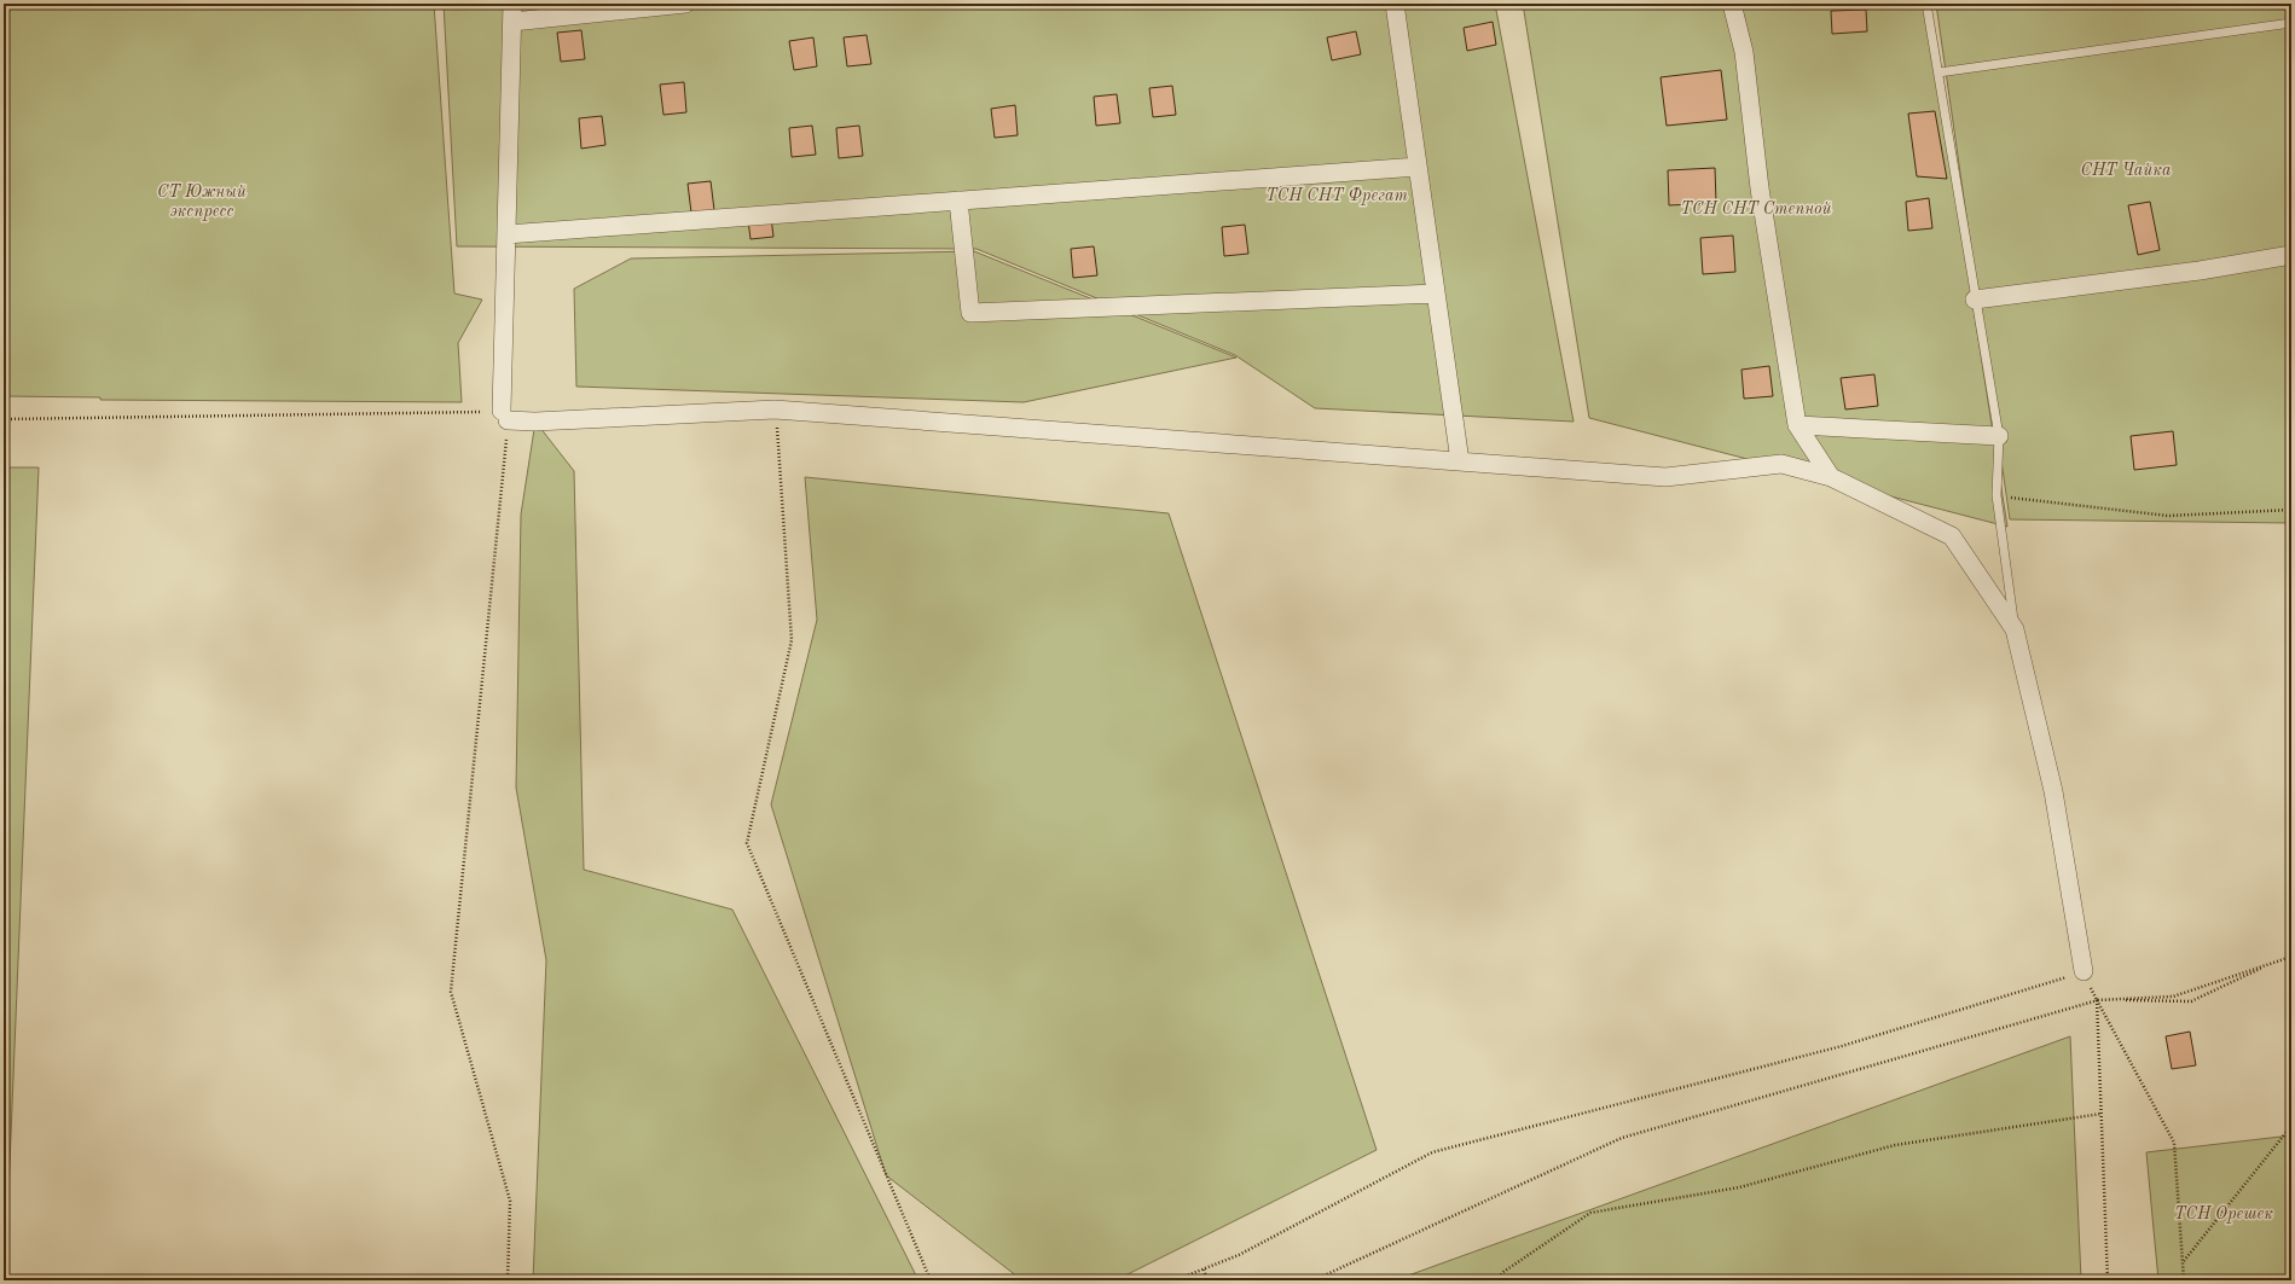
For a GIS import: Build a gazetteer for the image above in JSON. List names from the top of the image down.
{
  "parks": [
    "СНТ Чайка",
    "СТ Южный экспресс",
    "ТСН СНТ Фрегат",
    "ТСН СНТ Степной",
    "ТСН Орешек"
  ]
}
